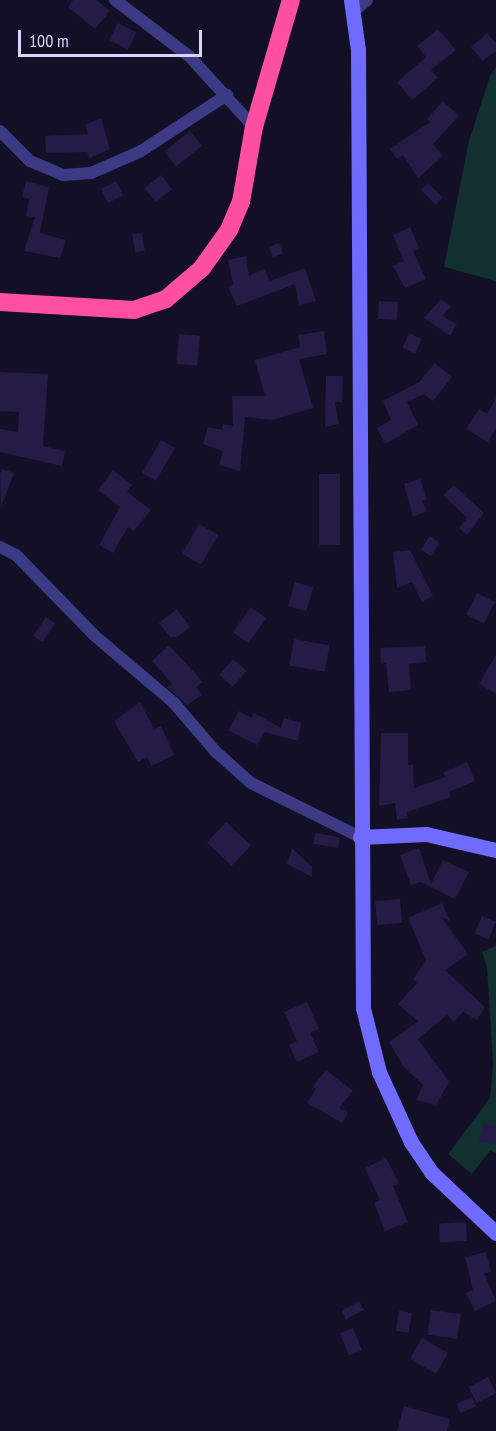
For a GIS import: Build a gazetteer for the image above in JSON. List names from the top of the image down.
{
  "scale_bar": "100 m"
}
